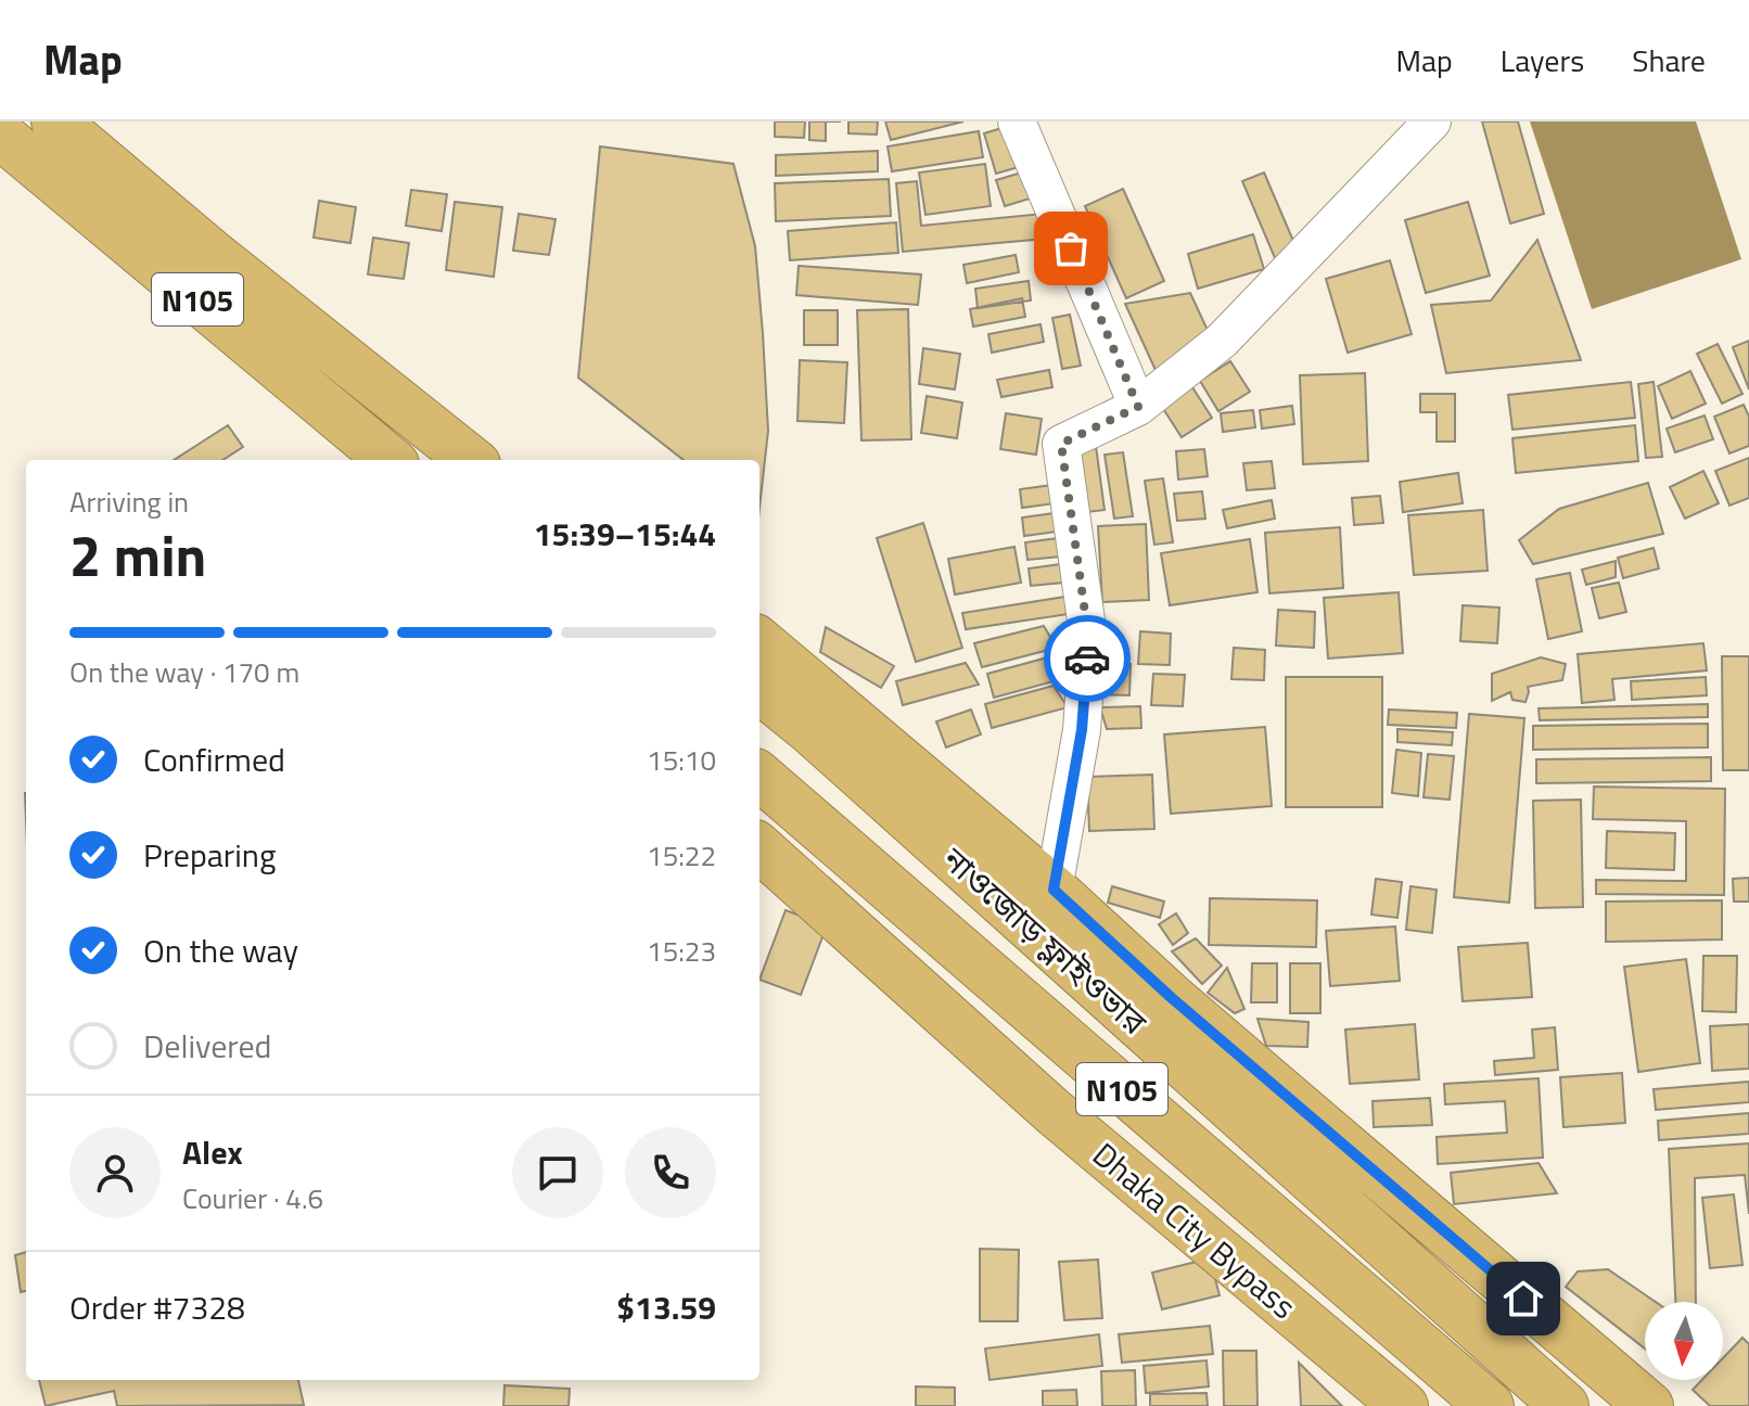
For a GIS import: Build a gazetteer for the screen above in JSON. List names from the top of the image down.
{
  "streets": {
    "highway": ["N105", "নাওজোড় ফ্লাইওভার", "Dhaka City Bypass"]
  },
  "north": "bottom",
  "page": {
    "header": "Map",
    "nav": ["Map", "Layers", "Share"],
    "heading": ["2 min", "Arriving in", "15:39–15:44"],
    "panel": [
      "Alex",
      "Courier · 4.6",
      "Order #7328",
      "$13.59"
    ],
    "bar": "On the way · 170 m",
    "list": [
      ["Confirmed", "15:10"],
      ["Preparing", "15:22"],
      ["On the way", "15:23"],
      "Delivered"
    ]
  }
}
